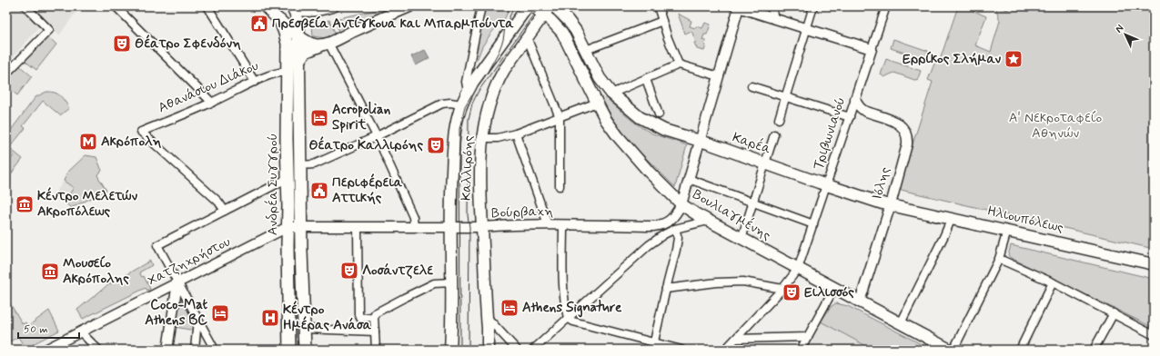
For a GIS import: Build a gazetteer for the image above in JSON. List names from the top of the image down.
{
  "streets": {
    "highway": ["Ανδρέα Συγγρού"],
    "main road": [
      "Καρέα",
      "Καλλιρόης",
      "Βουλιαγμένης",
      "Ηλιουπόλεως"
    ],
    "street": [
      "Αθανάσιου Διάκου",
      "Τριβωνιανού",
      "Ιόλης",
      "Βούρβαχη",
      "Χατζηχρήστου"
    ]
  },
  "crossings": [
    ["Αθανάσιου Διάκου", "Ανδρέα Συγγρού"],
    ["Τριβωνιανού", "Καρέα"],
    ["Τριβωνιανού", "Ιόλης"],
    ["Τριβωνιανού", "Βουλιαγμένης"],
    ["Καρέα", "Ιόλης"],
    ["Καρέα", "Βούρβαχη"],
    ["Καρέα", "Ηλιουπόλεως"],
    ["Καλλιρόης", "Βούρβαχη"],
    ["Καλλιρόης", "Βουλιαγμένης"],
    ["Ιόλης", "Βουλιαγμένης"],
    ["Ιόλης", "Ηλιουπόλεως"],
    ["Ανδρέα Συγγρού", "Βούρβαχη"],
    ["Ανδρέα Συγγρού", "Χατζηχρήστου"],
    ["Βούρβαχη", "Βουλιαγμένης"],
    ["Βούρβαχη", "Χατζηχρήστου"]
  ],
  "parks": ["Α' Νεκροταφείο Αθηνών"],
  "places": {
    "public building": ["Πρεσβεία Αντίγκουα και Μπαρμπούντα", "Περιφέρεια Αττικής"],
    "theatre": [
      "Θέατρο Σφενδόνη",
      "Θέατρο Καλλιρόης",
      "Λοσάντζελε",
      "Ειλισσός"
    ],
    "place": ["Ερρίκος Σλήμαν"],
    "hotel": ["Acropolian Spirit", "Athens Signature", "Coco-Mat Athens BC"],
    "metro station": ["Ακρόπολη"],
    "museum": ["Κέντρο Μελετών Ακροπόλεως", "Μουσείο Ακρόπολης"],
    "hospital": ["Κέντρο Ημέρας Ανάσα"]
  },
  "scale_bar": "50 m",
  "north": "top left"
}
